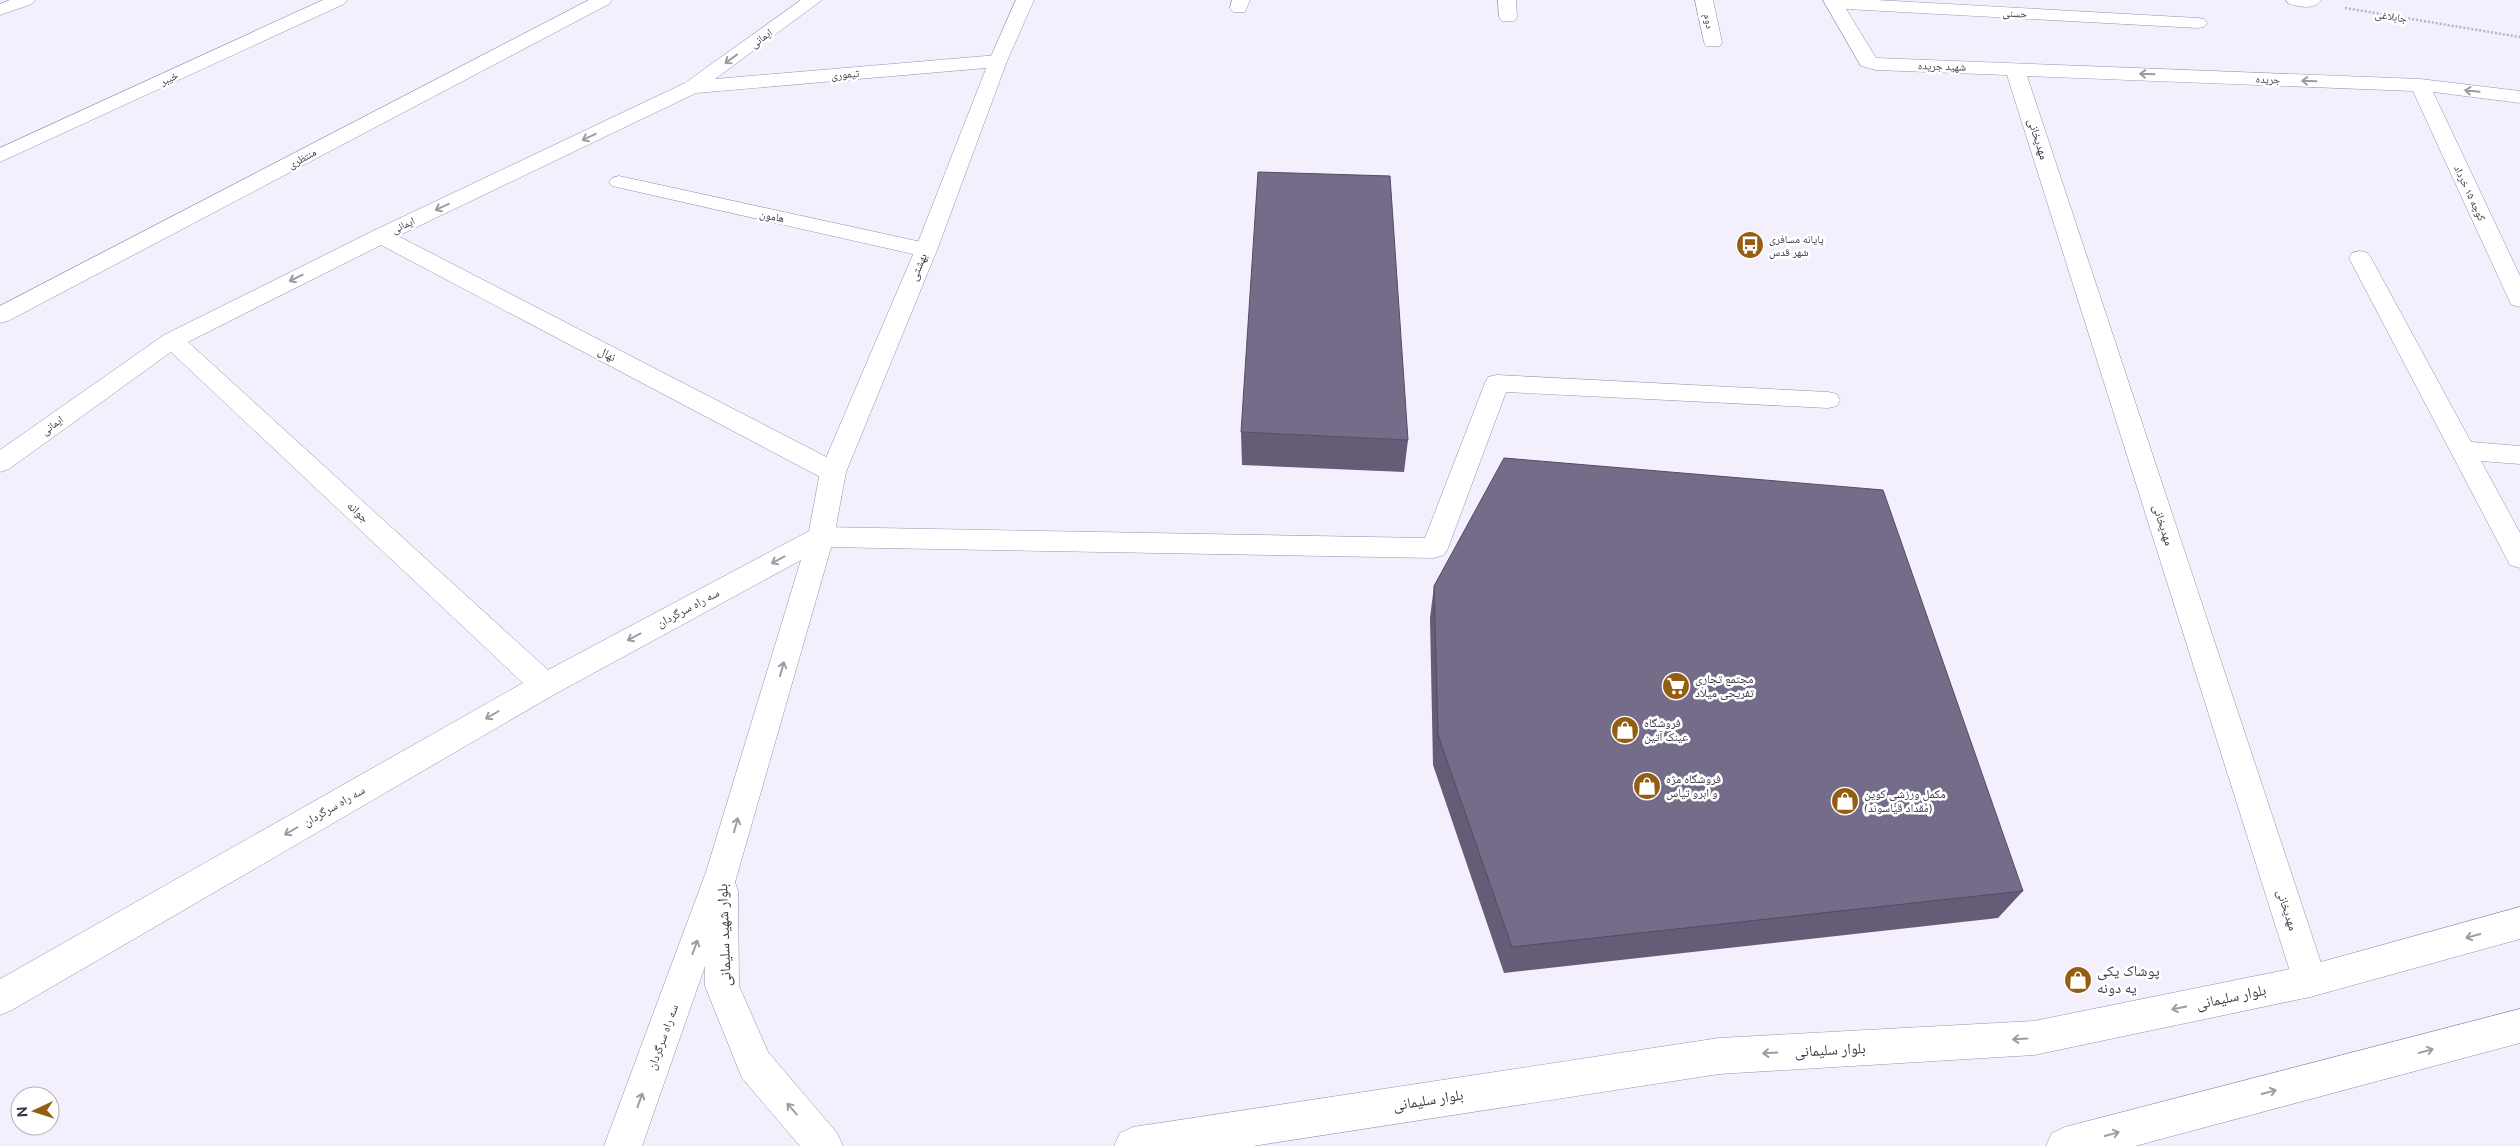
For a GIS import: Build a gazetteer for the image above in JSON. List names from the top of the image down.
{
  "streets": {
    "street": [
      "حسنی",
      "دوم",
      "ایمانی",
      "شهید جریده",
      "تیموری",
      "خیبر",
      "جریده",
      "مهدیخانی",
      "منتظری",
      "کوچه ۱۵ خرداد",
      "هامون",
      "بهشتی",
      "نهال",
      "جوانه",
      "سه راه سرگردان",
      "بلوار شهید سلیمانی",
      "بلوار سلیمانی"
    ],
    "path": ["جابلاغی"]
  },
  "crossings": [
    ["حسنی", "شهید جریده"],
    ["ایمانی", "تیموری"],
    ["ایمانی", "نهال"],
    ["ایمانی", "جوانه"],
    ["شهید جریده", "جریده"],
    ["شهید جریده", "مهدیخانی"],
    ["تیموری", "بهشتی"],
    ["جریده", "مهدیخانی"],
    ["جریده", "کوچه ۱۵ خرداد"],
    ["مهدیخانی", "بلوار سلیمانی"],
    ["هامون", "بهشتی"],
    ["بهشتی", "نهال"],
    ["بهشتی", "سه راه سرگردان"],
    ["جوانه", "سه راه سرگردان"],
    ["سه راه سرگردان", "بلوار شهید سلیمانی"]
  ],
  "one_way": ["ایمانی", "جریده", "بلوار شهید سلیمانی"],
  "places": {
    "bus stop": ["پایانه مسافری شهر قدس"],
    "supermarket": ["مجتمع تجاری تفریحی میلاد"],
    "shop": [
      "فروشگاه عینک آتین",
      "فروشگاه مژه و ابرو تیاس",
      "مکمل ورزشی کوین (مقداد قیاسوند)",
      "پوشاک یکی یه دونه"
    ]
  },
  "north": "left"
}
